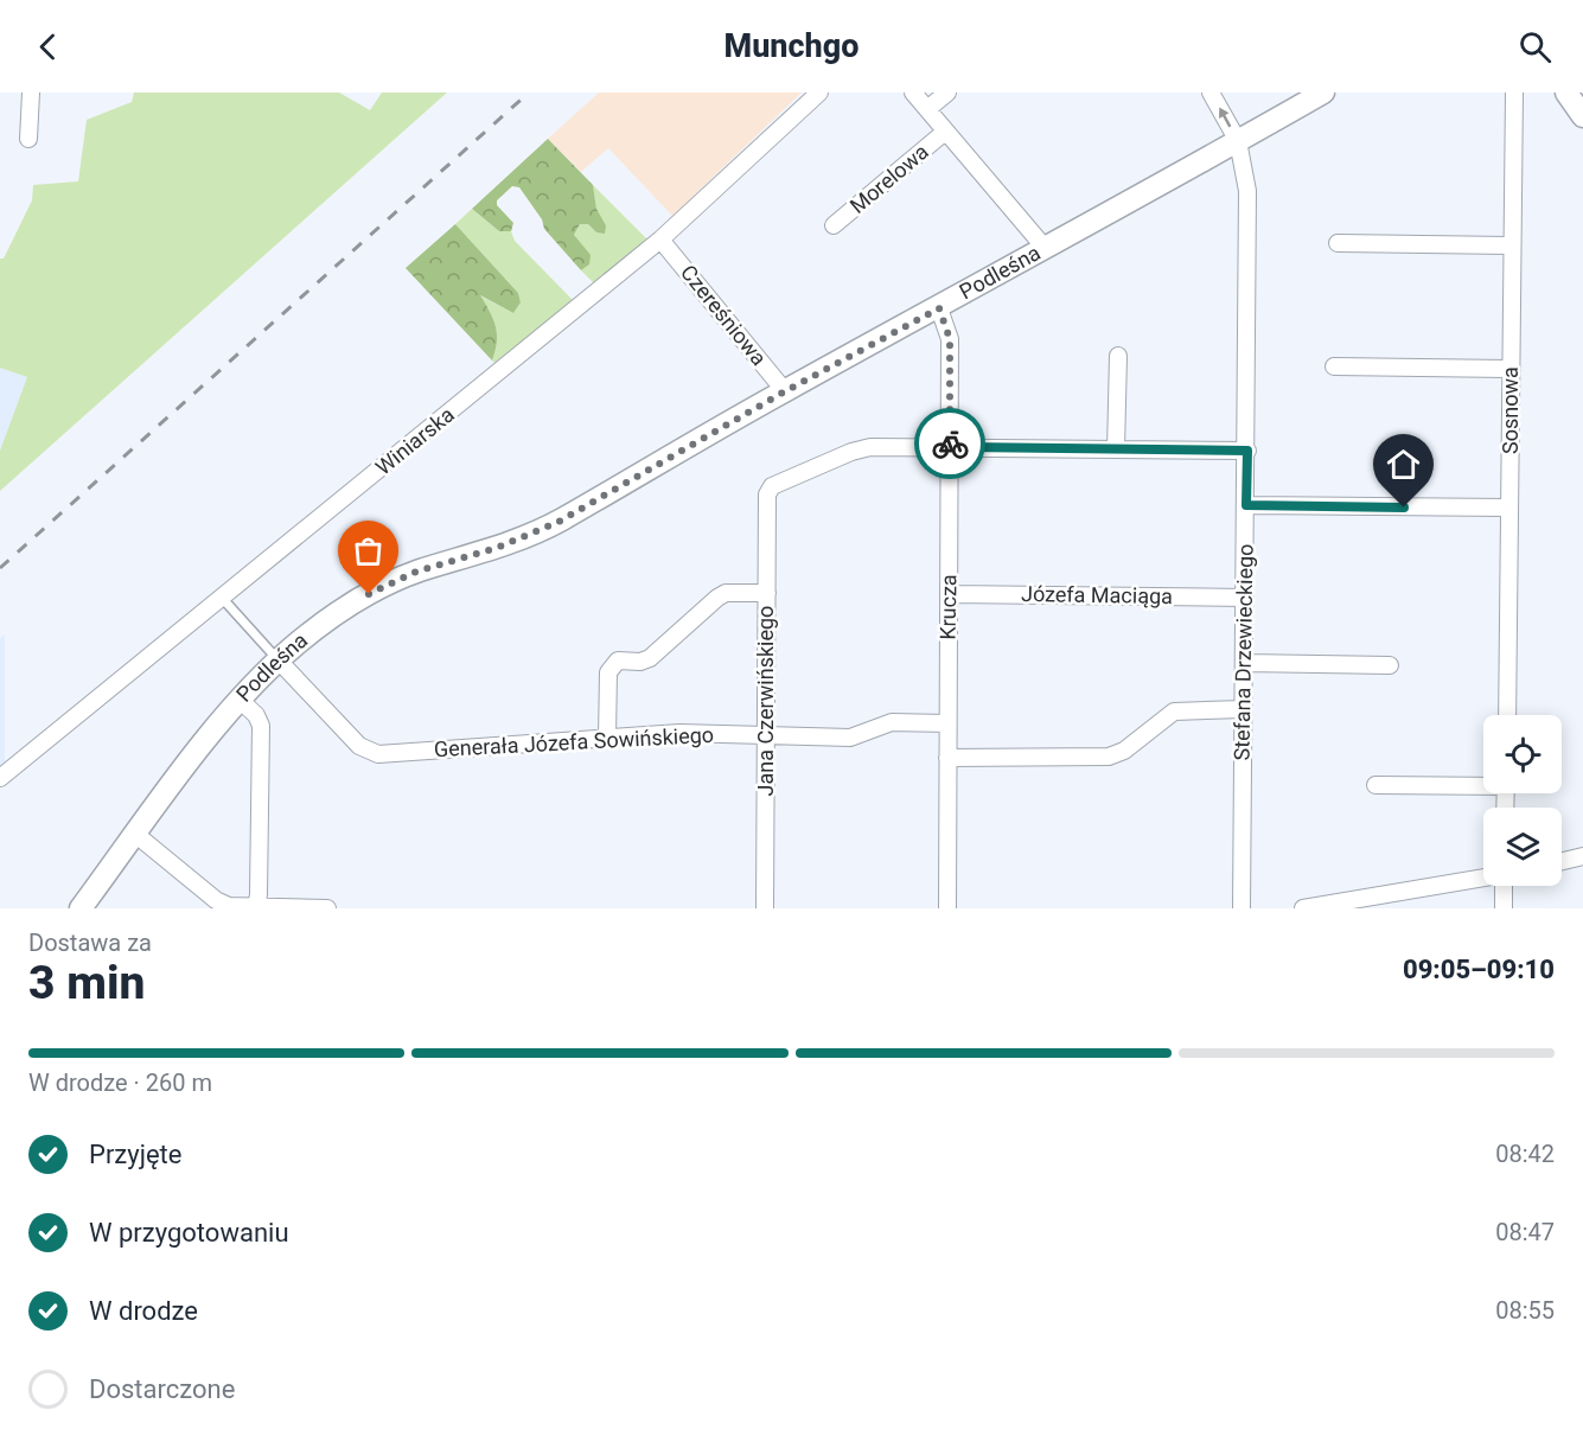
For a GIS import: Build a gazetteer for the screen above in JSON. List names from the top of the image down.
{
  "streets": {
    "street": [
      "Morelowa",
      "Podleśna",
      "Czereśniowa",
      "Sosnowa",
      "Winiarska",
      "Józefa Maciąga",
      "Krucza",
      "Stefana Drzewieckiego",
      "Jana Czerwińskiego",
      "Generała Józefa Sowińskiego"
    ]
  },
  "crossings": [
    ["Podleśna", "Czereśniowa"],
    ["Podleśna", "Krucza"],
    ["Podleśna", "Stefana Drzewieckiego"],
    ["Podleśna", "Generała Józefa Sowińskiego"],
    ["Czereśniowa", "Winiarska"],
    ["Józefa Maciąga", "Krucza"],
    ["Józefa Maciąga", "Stefana Drzewieckiego"],
    ["Krucza", "Jana Czerwińskiego"],
    ["Krucza", "Generała Józefa Sowińskiego"],
    ["Jana Czerwińskiego", "Generała Józefa Sowińskiego"]
  ],
  "page": {
    "header": "Munchgo",
    "heading": ["3 min", "Dostawa za", "09:05–09:10"],
    "bar": "W drodze · 260 m",
    "list": [
      ["Przyjęte", "08:42"],
      ["W przygotowaniu", "08:47"],
      ["W drodze", "08:55"],
      "Dostarczone"
    ]
  }
}
